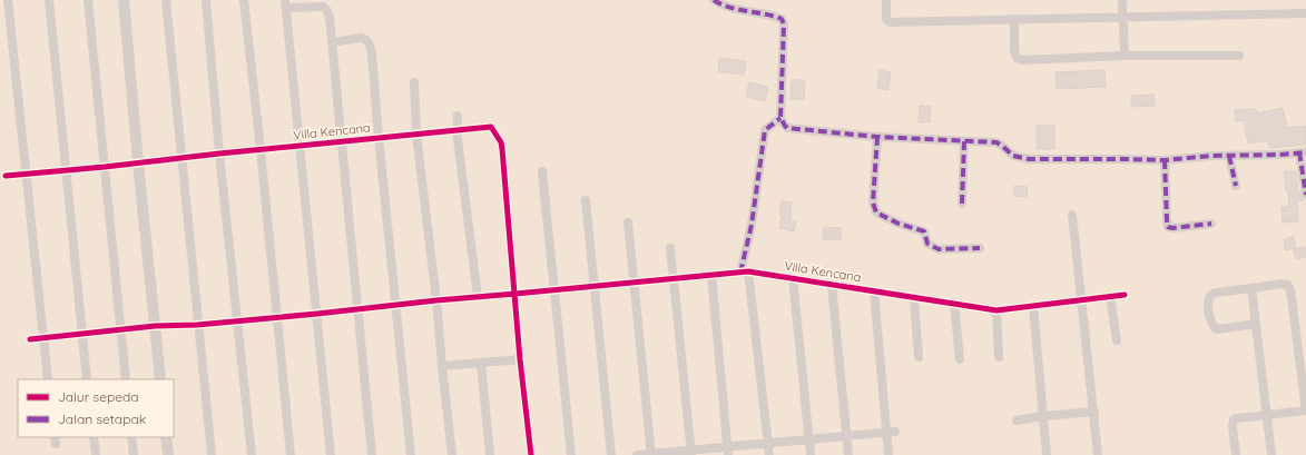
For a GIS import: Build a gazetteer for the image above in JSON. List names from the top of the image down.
{
  "streets": {
    "street": ["Villa Kencana"]
  },
  "legend": ["Jalur sepeda", "Jalan setapak"]
}
